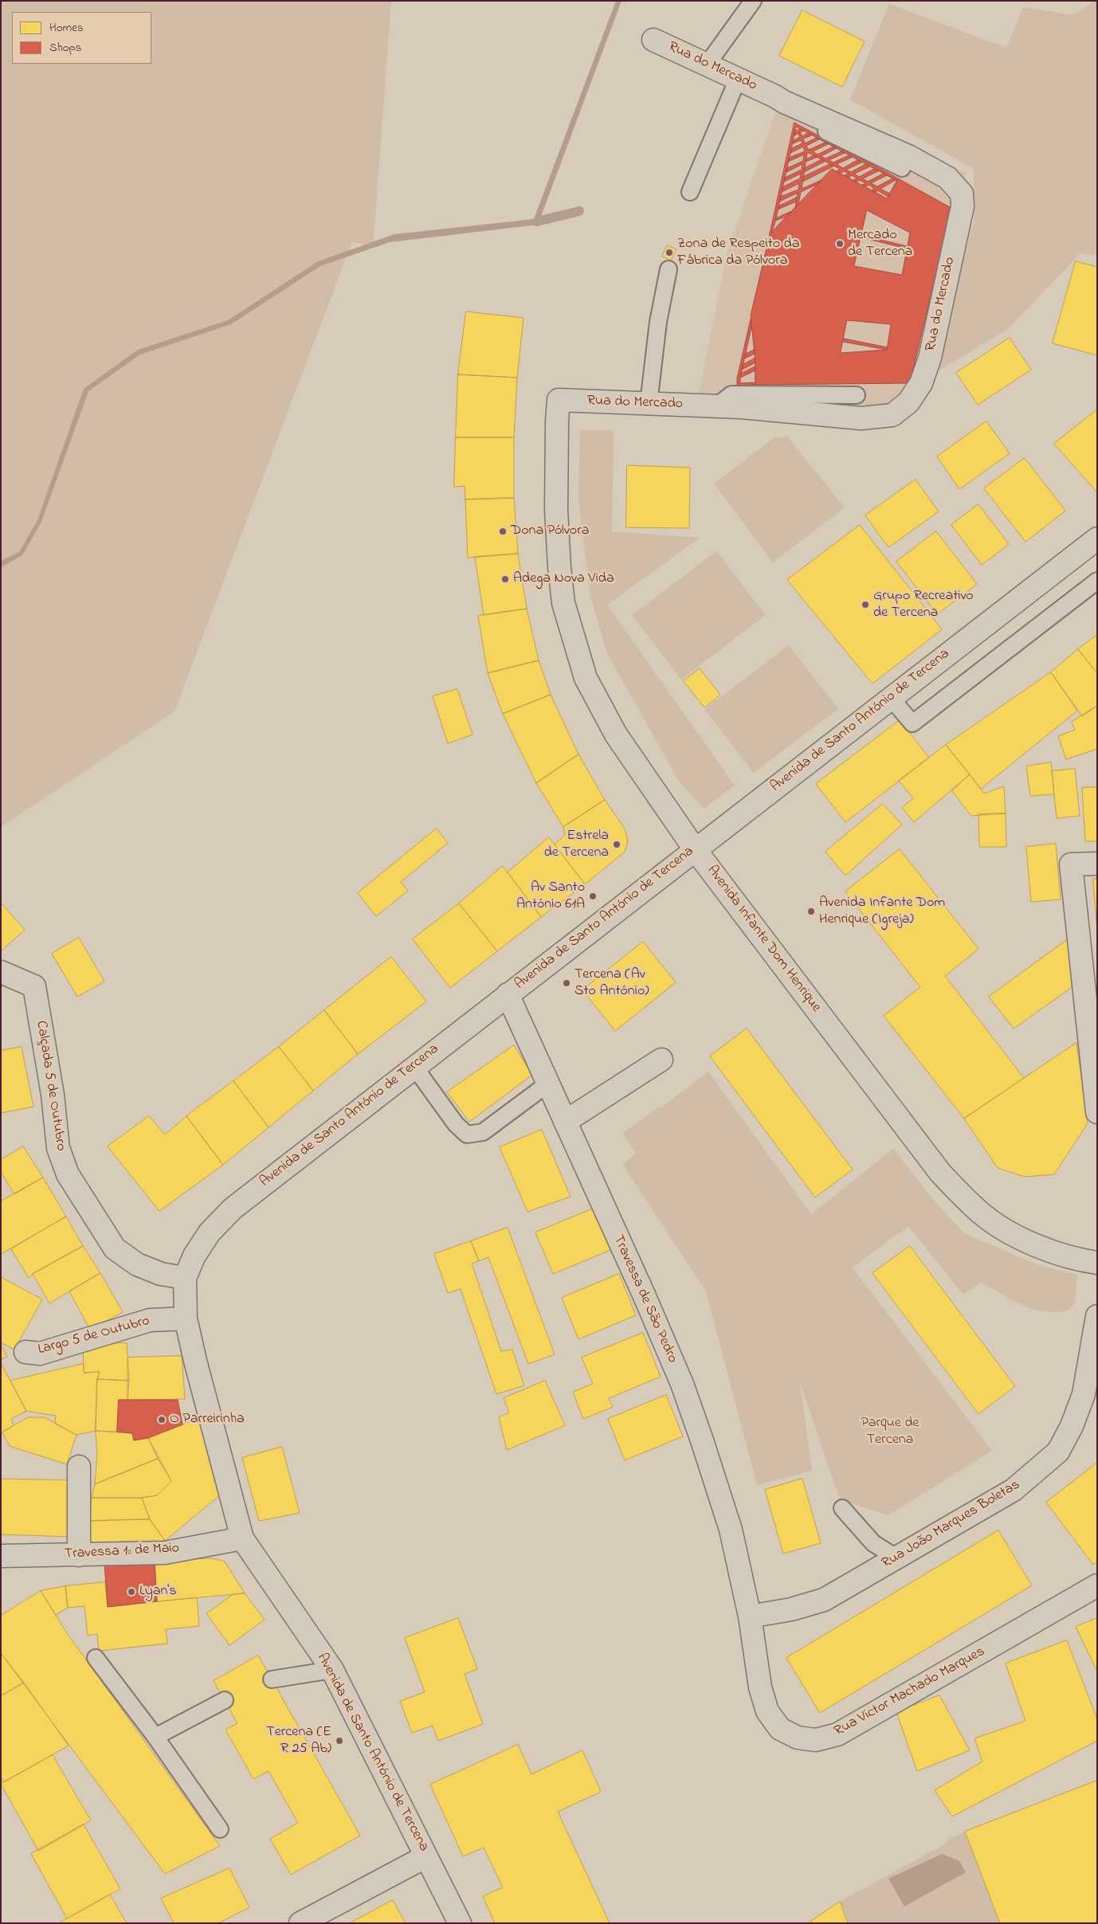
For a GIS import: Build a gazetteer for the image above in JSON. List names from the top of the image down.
{
  "streets": {
    "street": [
      "Rua do Mercado",
      "Avenida de Santo António de Tercena",
      "Avenida Infante Dom Henrique",
      "Calçada 5 de Outubro",
      "Travessa de São Pedro",
      "Largo 5 de Outubro",
      "Rua João Marques Boletas",
      "Travessa 1º de Maio",
      "Rua Victor Machado Marques"
    ]
  },
  "crossings": [
    ["Rua do Mercado", "Avenida Infante Dom Henrique"],
    ["Avenida de Santo António de Tercena", "Avenida Infante Dom Henrique"],
    ["Avenida de Santo António de Tercena", "Calçada 5 de Outubro"],
    ["Avenida de Santo António de Tercena", "Travessa de São Pedro"],
    ["Avenida de Santo António de Tercena", "Largo 5 de Outubro"],
    ["Avenida de Santo António de Tercena", "Travessa 1º de Maio"],
    ["Travessa de São Pedro", "Rua João Marques Boletas"],
    ["Travessa de São Pedro", "Rua Victor Machado Marques"],
    ["Rua João Marques Boletas", "Rua Victor Machado Marques"]
  ],
  "parks": ["Parque de Tercena"],
  "places": [
    "Mercado de Tercena",
    "Zona de Respeito da Fábrica da Pólvora",
    "Dona Pólvora",
    "Adega Nova Vida",
    "Grupo Recreativo de Tercena",
    "Estrela de Tercena",
    "Av Santo António 61A",
    "Avenida Infante Dom Henrique (Igreja)",
    "Tercena (Av Sto António)",
    "O Parreirinha",
    "Lyan's",
    "Tercena (E R 25 Ab)"
  ],
  "legend": ["Homes", "Shops"]
}
